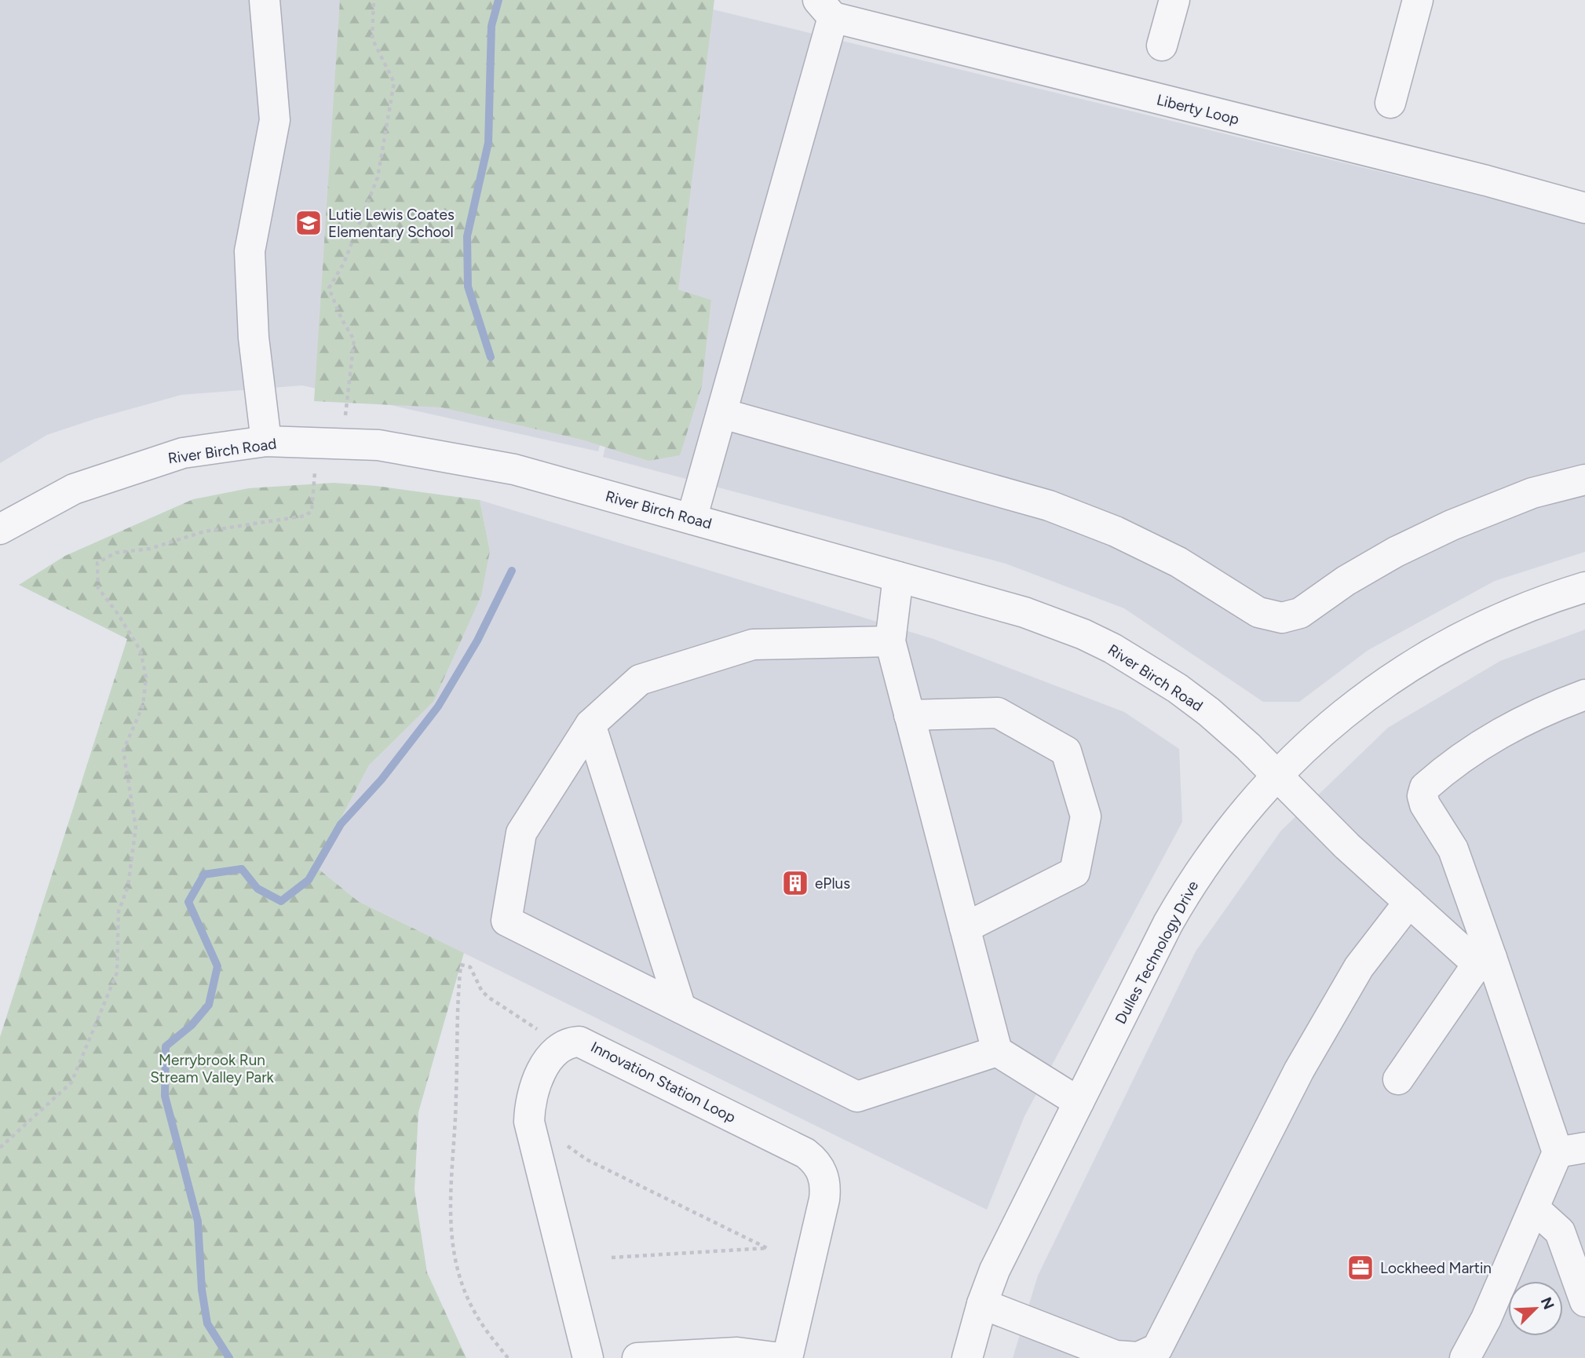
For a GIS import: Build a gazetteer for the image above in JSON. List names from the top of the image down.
{
  "streets": {
    "street": [
      "Liberty Loop",
      "River Birch Road",
      "Dulles Technology Drive",
      "Innovation Station Loop"
    ]
  },
  "crossings": [
    ["River Birch Road", "Dulles Technology Drive"]
  ],
  "parks": ["Merrybrook Run Stream Valley Park"],
  "places": {
    "school or university": ["Lutie Lewis Coates Elementary School"],
    "building": ["ePlus"],
    "office": ["Lockheed Martin"]
  },
  "north": "top right"
}
